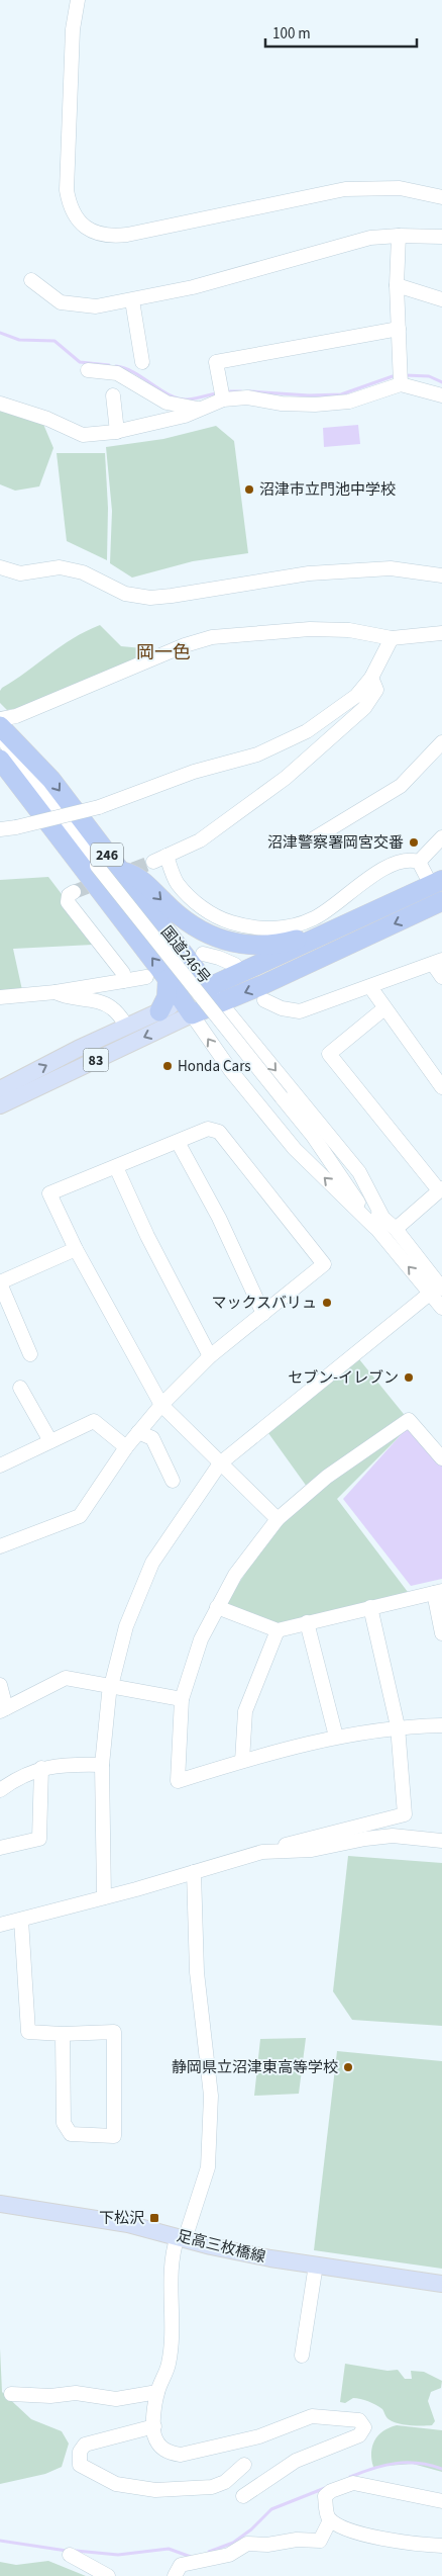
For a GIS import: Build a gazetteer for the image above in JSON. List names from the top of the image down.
{
  "streets": {
    "highway": ["246", "国道246号"],
    "main road": ["83", "足高三枚橋線"]
  },
  "crossings": [
    ["246", "国道246号"],
    ["国道246号", "83"]
  ],
  "districts": ["岡一色"],
  "places": {
    "other": [
      "沼津市立門池中学校",
      "沼津警察署岡宮交番",
      "Honda Cars",
      "マックスバリュ",
      "セブン-イレブン",
      "静岡県立沼津東高等学校"
    ],
    "transit": ["下松沢"]
  },
  "scale_bar": "100 m"
}
